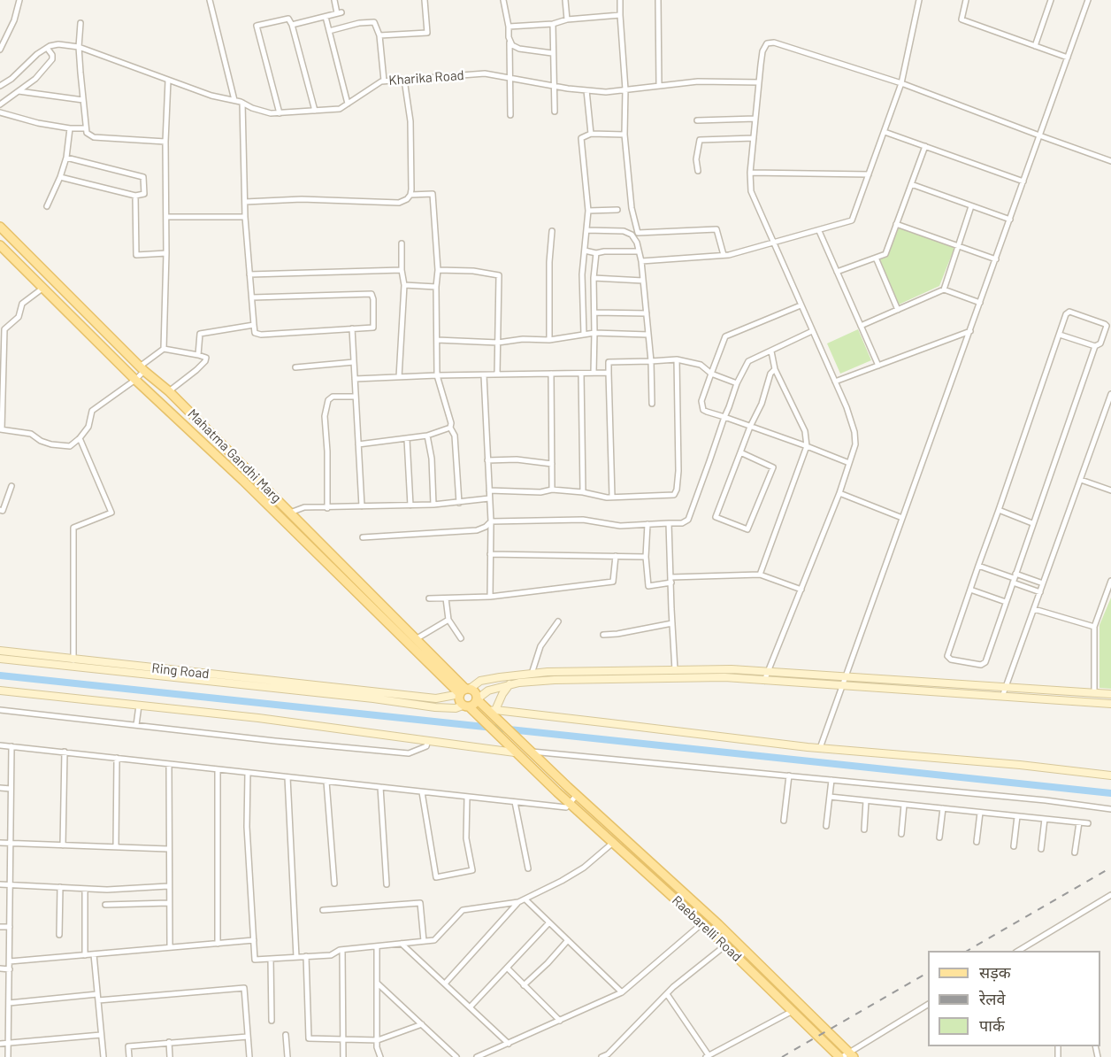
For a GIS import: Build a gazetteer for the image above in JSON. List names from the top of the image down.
{
  "streets": {
    "main road": ["Mahatma Gandhi Marg", "Raebarelli Road"],
    "street": ["Kharika Road", "Ring Road"]
  },
  "crossings": [
    ["Mahatma Gandhi Marg", "Ring Road"],
    ["Mahatma Gandhi Marg", "Raebarelli Road"],
    ["Ring Road", "Raebarelli Road"]
  ],
  "legend": ["सड़क", "रेलवे", "पार्क"]
}
